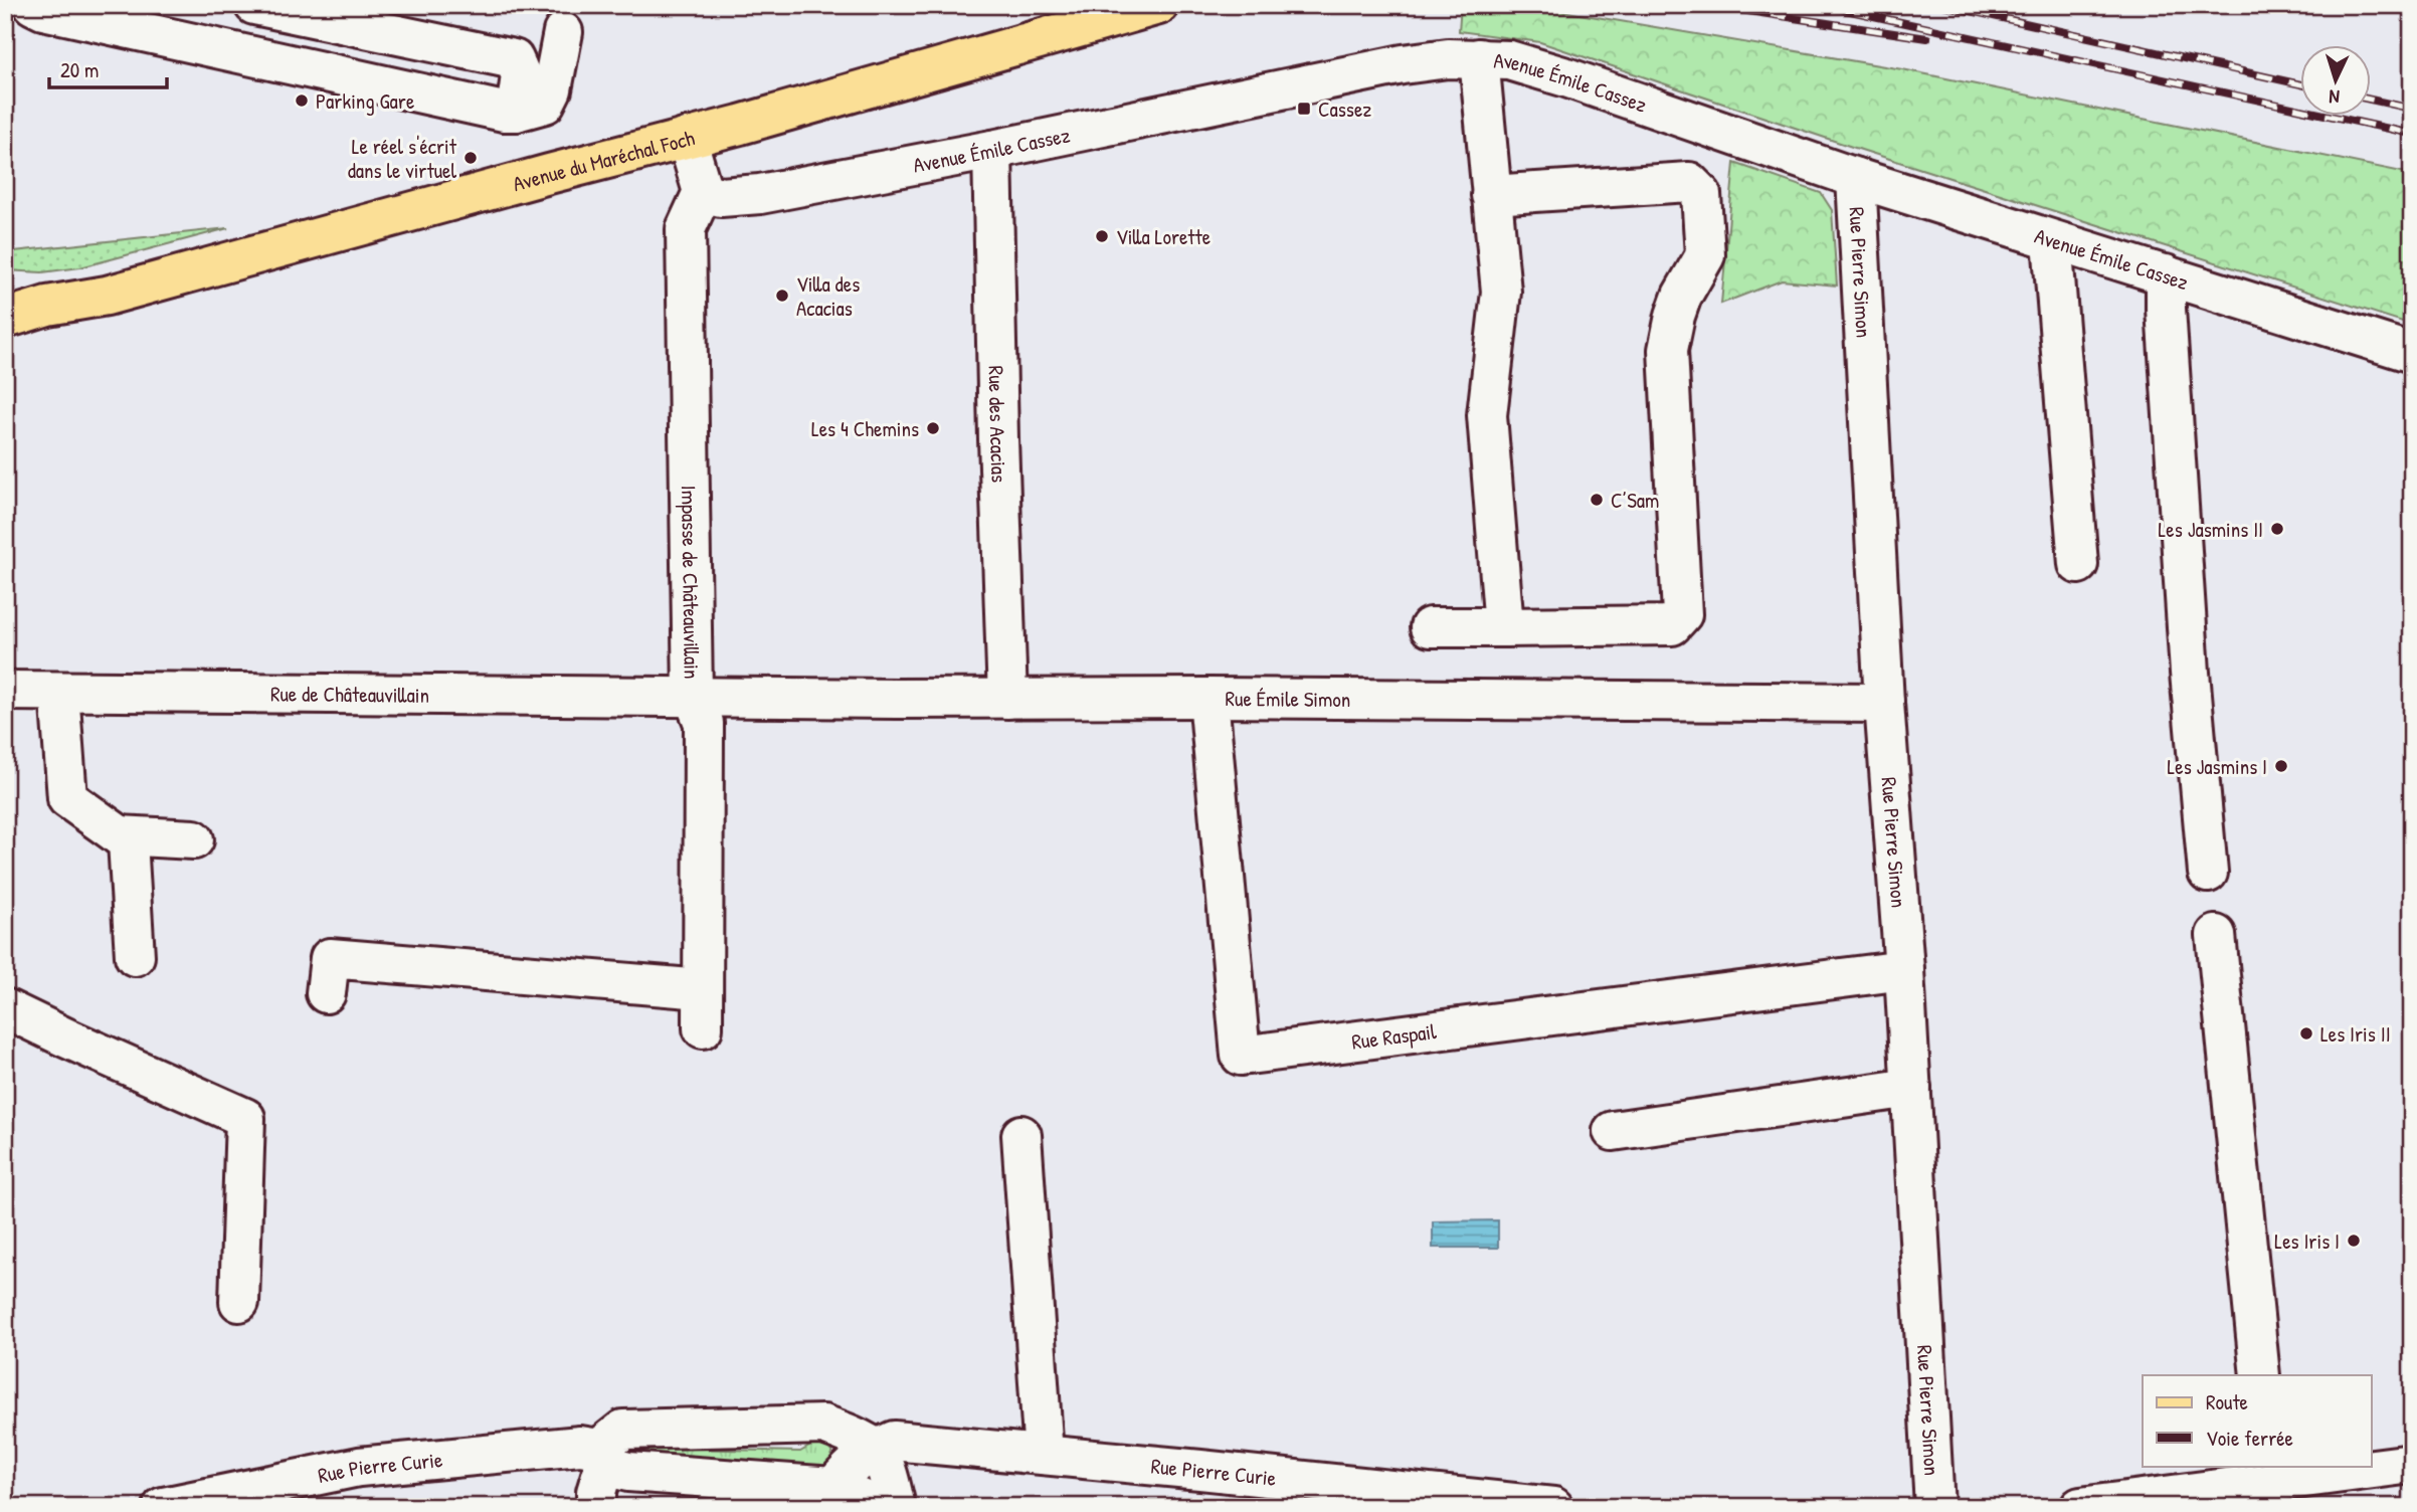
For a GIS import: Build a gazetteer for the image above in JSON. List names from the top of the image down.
{
  "streets": {
    "main road": ["Avenue du Maréchal Foch"],
    "street": [
      "Avenue Émile Cassez",
      "Rue Pierre Simon",
      "Rue des Acacias",
      "Impasse de Châteauvillain",
      "Rue de Châteauvillain",
      "Rue Émile Simon",
      "Rue Raspail",
      "Rue Pierre Curie"
    ]
  },
  "crossings": [
    ["Avenue Émile Cassez", "Rue Pierre Simon"],
    ["Avenue Émile Cassez", "Rue des Acacias"],
    ["Avenue Émile Cassez", "Impasse de Châteauvillain"],
    ["Rue Pierre Simon", "Rue Émile Simon"],
    ["Rue Pierre Simon", "Rue Raspail"],
    ["Rue des Acacias", "Rue Émile Simon"],
    ["Impasse de Châteauvillain", "Rue de Châteauvillain"],
    ["Impasse de Châteauvillain", "Rue Émile Simon"],
    ["Rue de Châteauvillain", "Rue Émile Simon"],
    ["Rue Émile Simon", "Rue Raspail"]
  ],
  "places": {
    "other": [
      "Parking Gare",
      "Le réel s'écrit dans le virtuel",
      "Villa Lorette",
      "Villa des Acacias",
      "Les 4 Chemins",
      "C’Sam",
      "Les Jasmins II",
      "Les Jasmins I",
      "Les Iris II",
      "Les Iris I"
    ],
    "transit": ["Cassez"]
  },
  "legend": ["Route", "Voie ferrée"],
  "scale_bar": "20 m",
  "north": "bottom"
}
